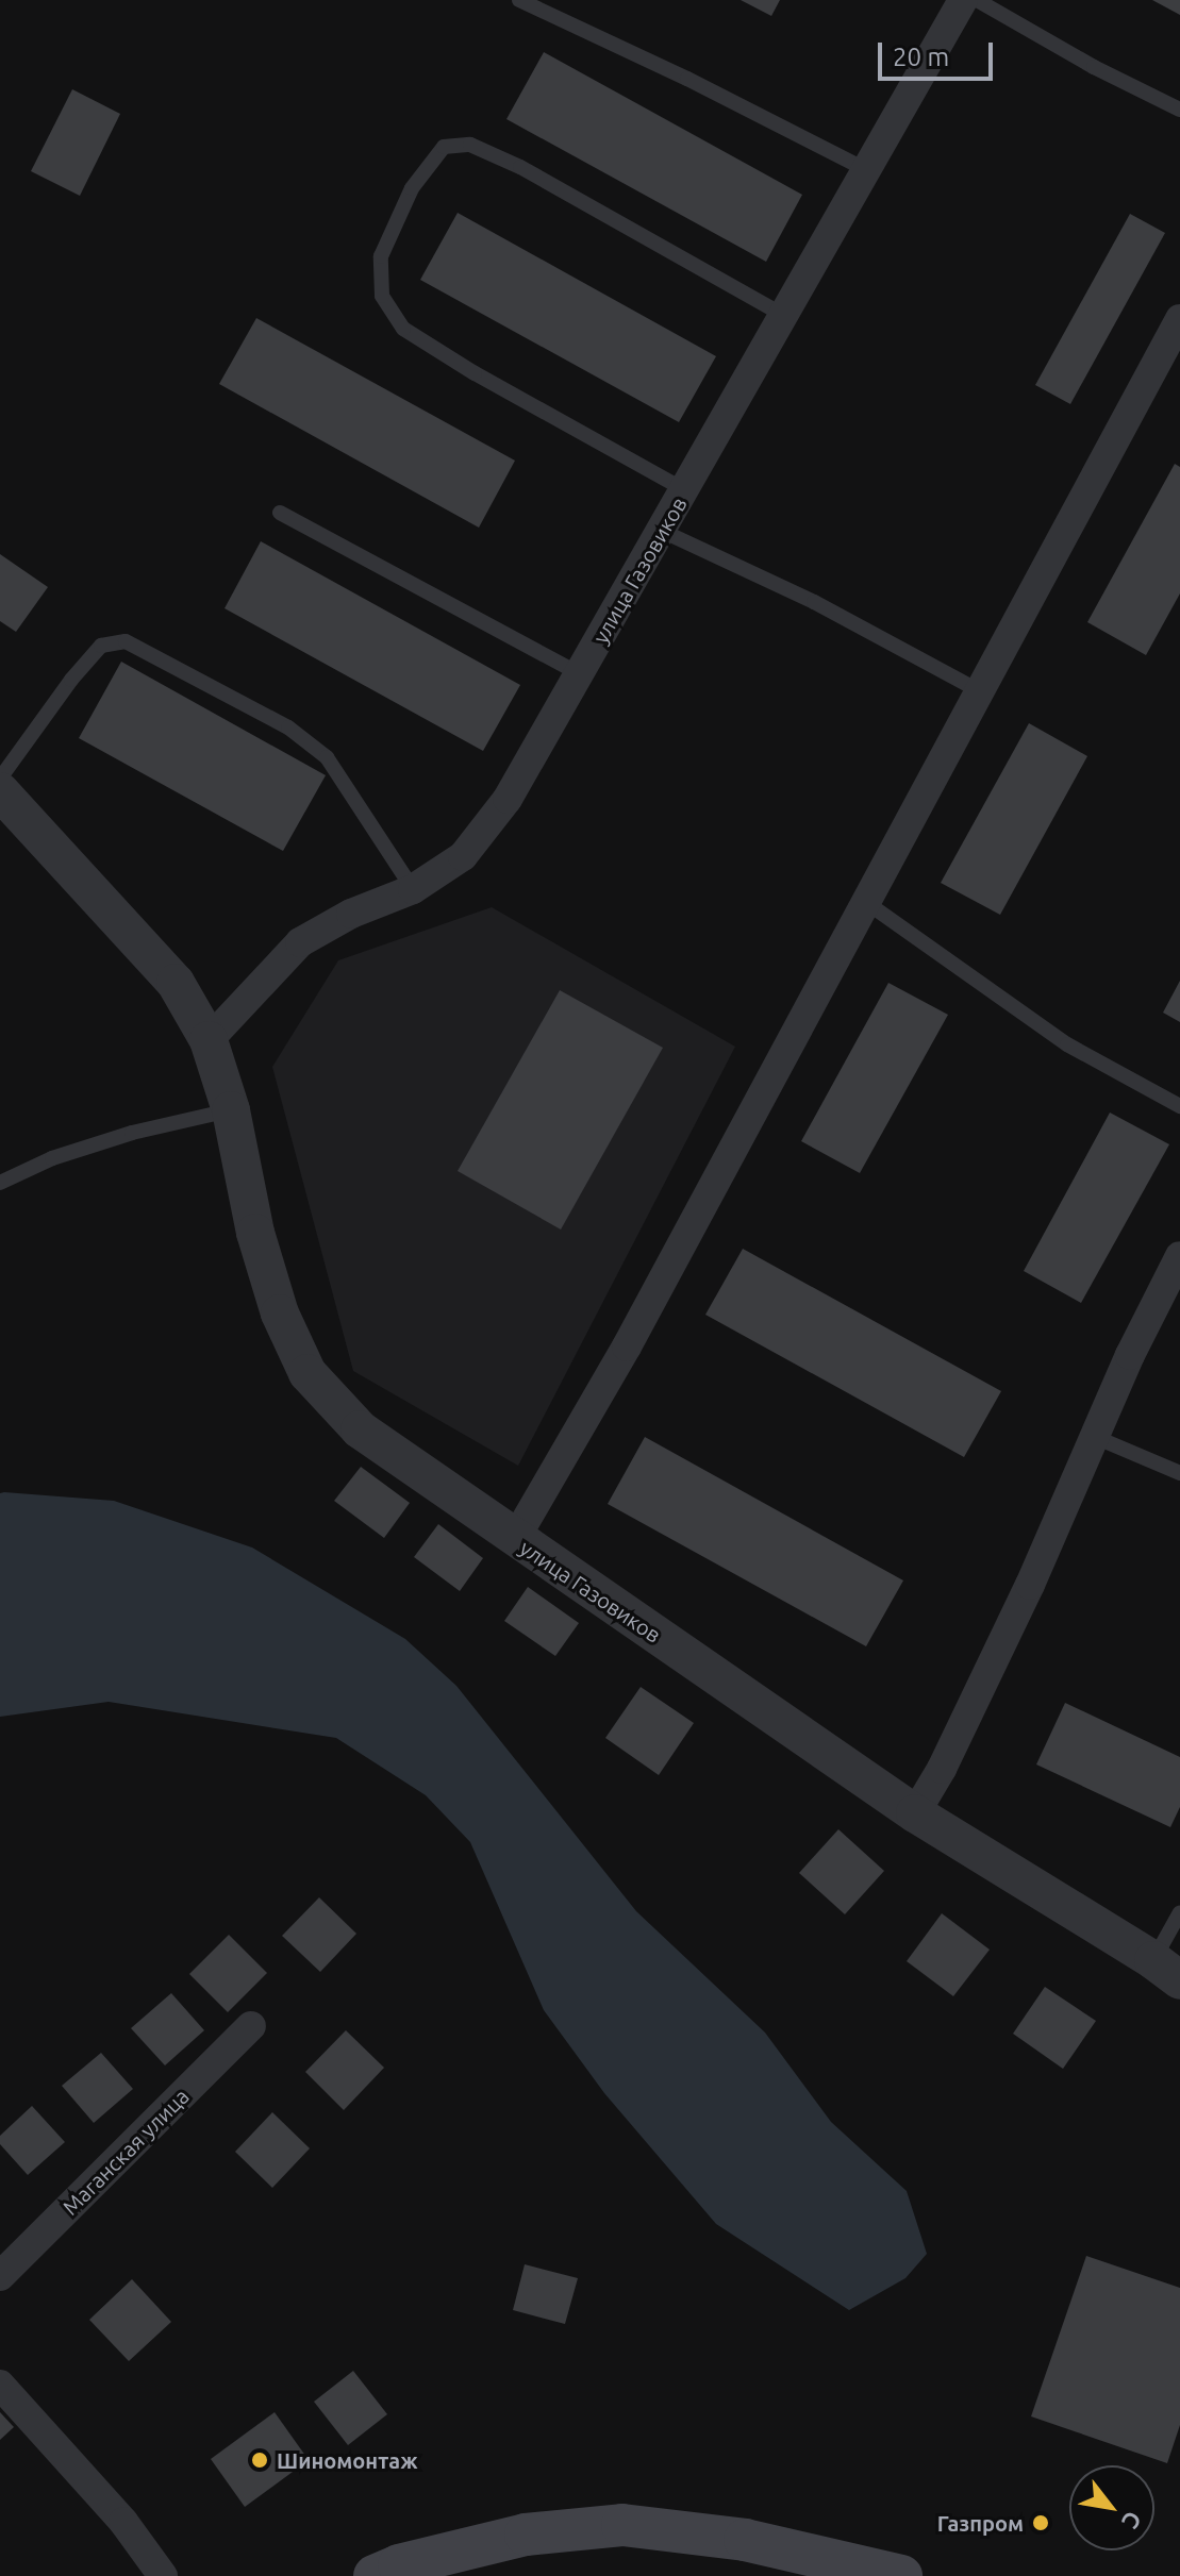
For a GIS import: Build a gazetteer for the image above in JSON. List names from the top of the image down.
{
  "streets": {
    "street": ["улица Газовиков", "Маганская улица"]
  },
  "places": ["Шиномонтаж", "Газпром"],
  "scale_bar": "20 m",
  "north": "bottom right"
}
